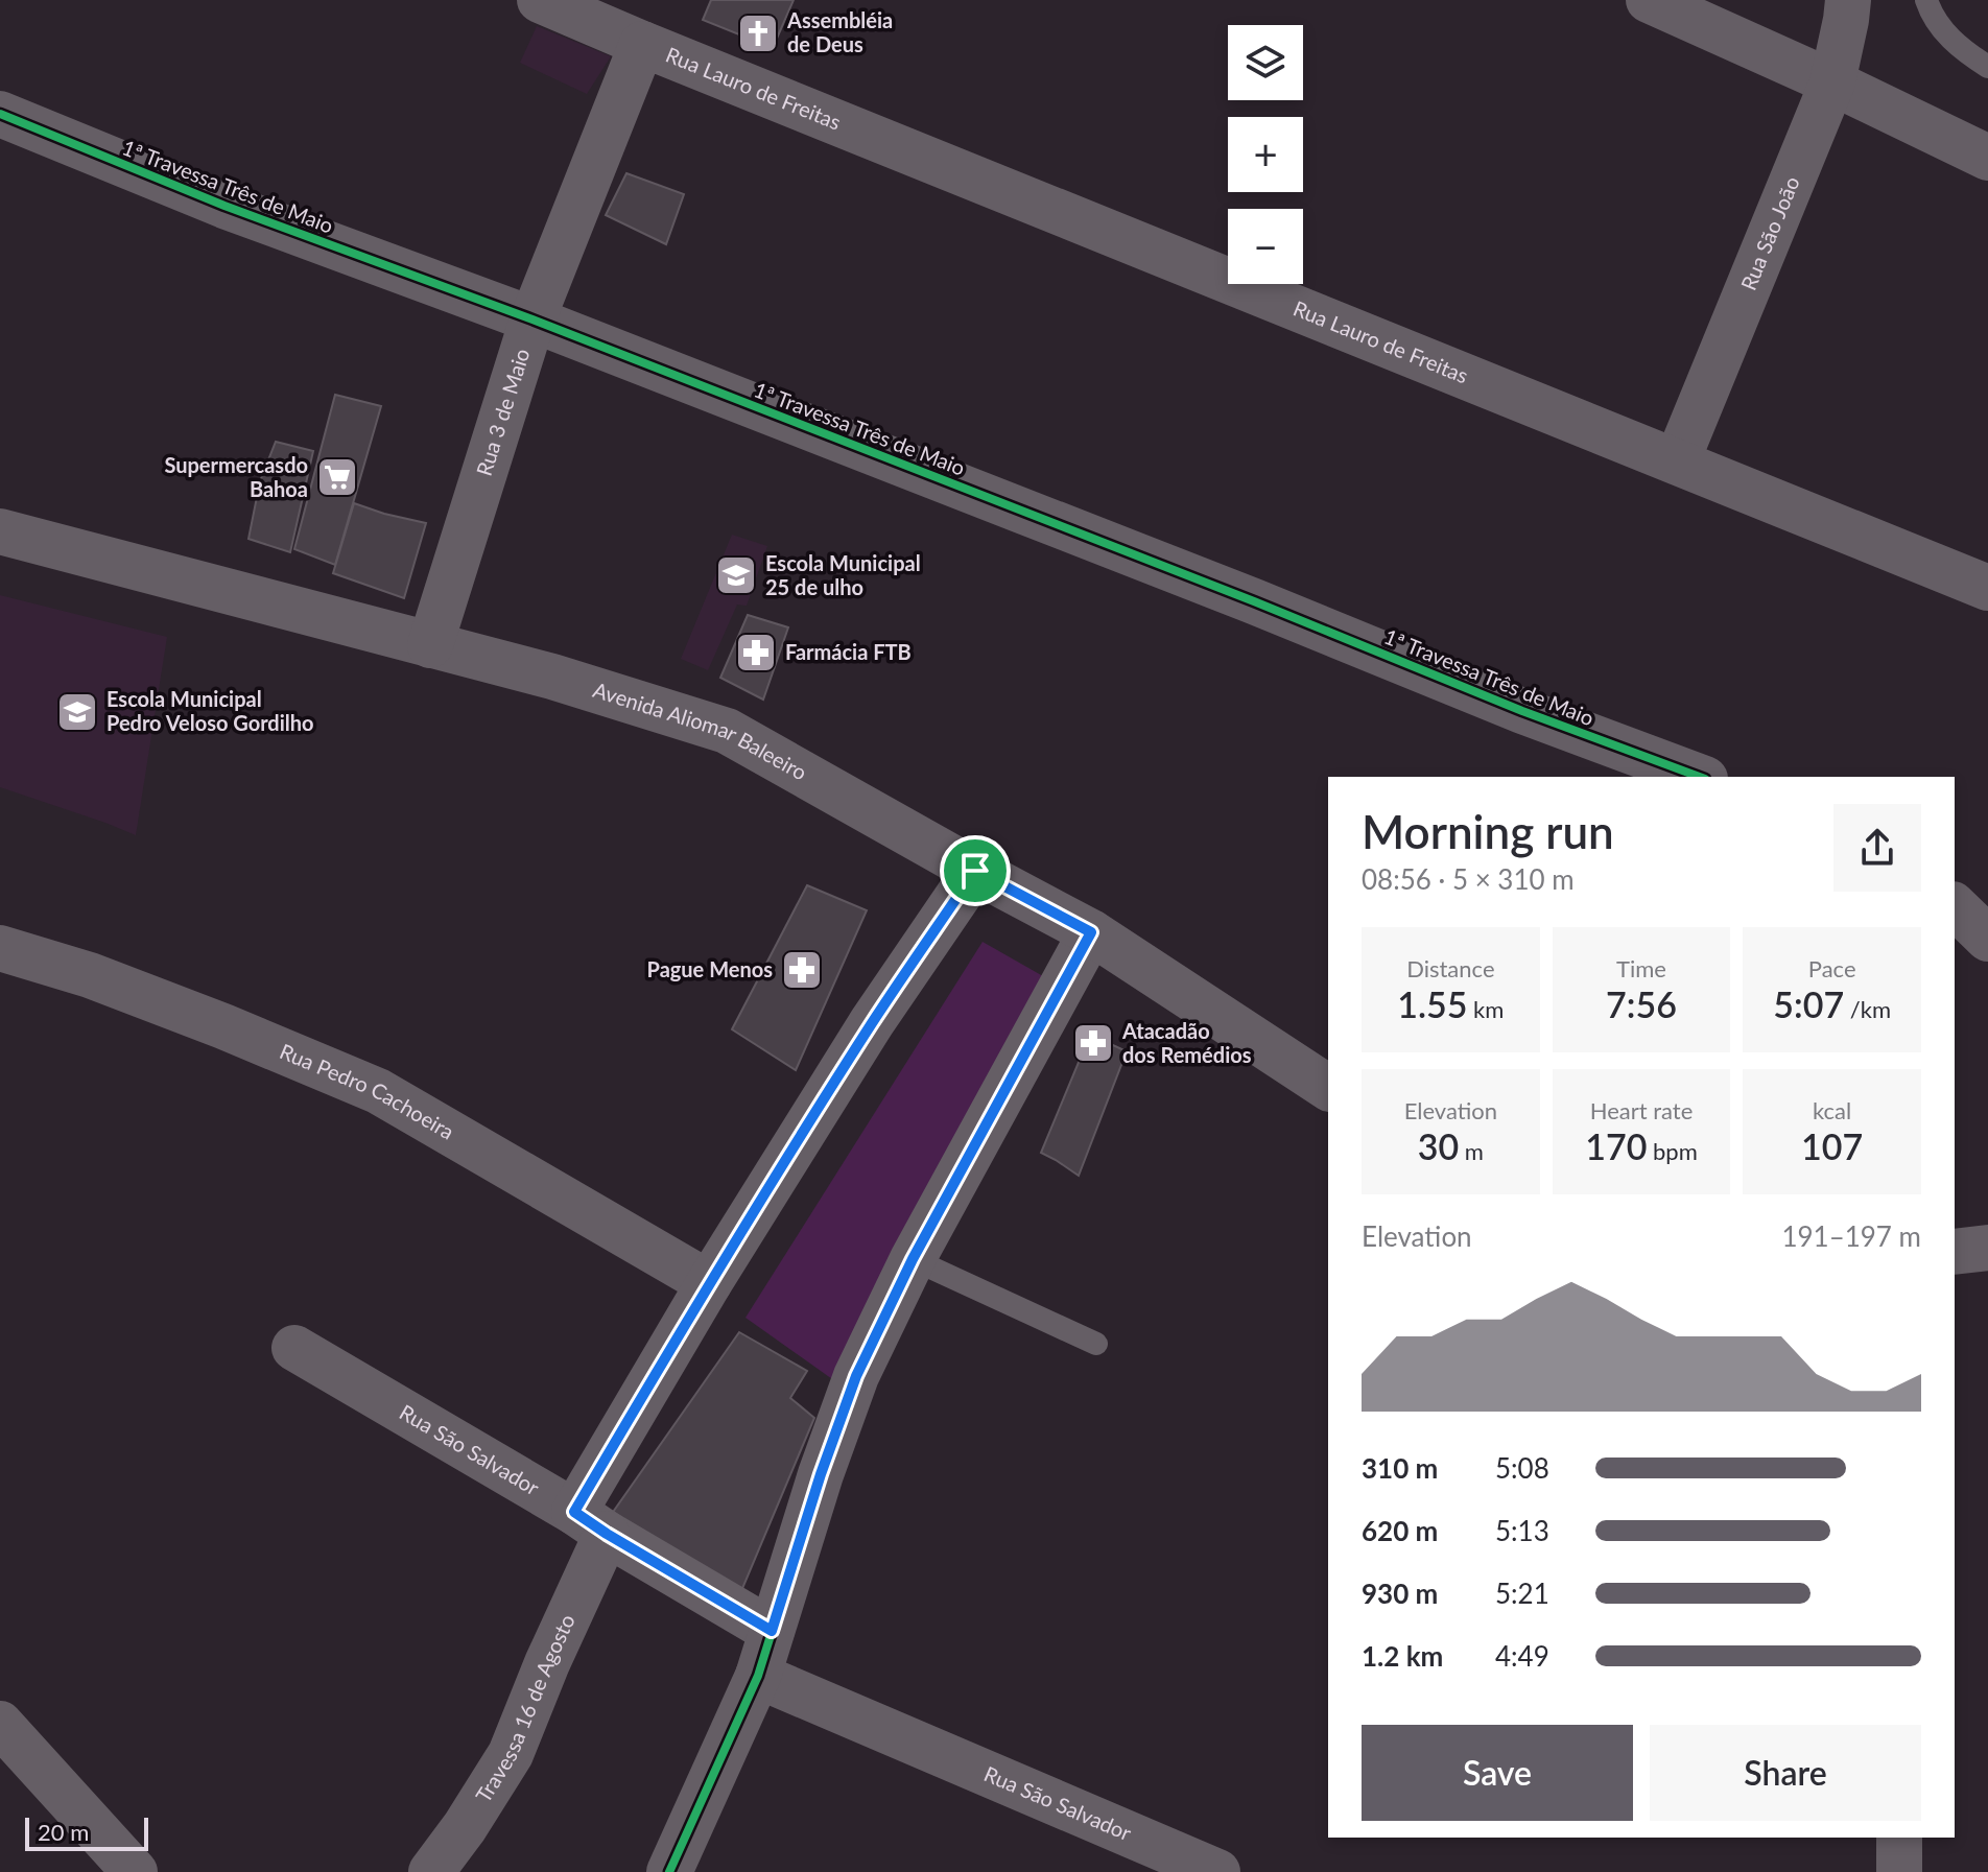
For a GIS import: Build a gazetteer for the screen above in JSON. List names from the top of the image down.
{
  "streets": {
    "street": [
      "Rua Lauro de Freitas",
      "1ª Travessa Três de Maio",
      "Rua São João",
      "Rua 3 de Maio",
      "Avenida Aliomar Baleeiro",
      "Rua Pedro Cachoeira",
      "Rua São Salvador",
      "Travessa 16 de Agosto"
    ]
  },
  "crossings": [
    ["Rua Lauro de Freitas", "Rua São João"],
    ["Rua Lauro de Freitas", "Rua 3 de Maio"],
    ["1ª Travessa Três de Maio", "Rua 3 de Maio"],
    ["Rua 3 de Maio", "Avenida Aliomar Baleeiro"],
    ["Avenida Aliomar Baleeiro", "Travessa 16 de Agosto"],
    ["Rua Pedro Cachoeira", "Travessa 16 de Agosto"],
    ["Rua São Salvador", "Travessa 16 de Agosto"]
  ],
  "places": {
    "church": ["Assembléia de Deus"],
    "supermarket": ["Supermercasdo Bahoa"],
    "school or university": ["Escola Municipal 25 de ulho", "Escola Municipal Pedro Veloso Gordilho"],
    "pharmacy": ["Farmácia FTB", "Pague Menos", "Atacadão dos Remédios"]
  },
  "scale_bar": "20 m",
  "page": {
    "map_buttons": ["+", "−"],
    "heading": ["Morning run", "08:56 · 5 × 310 m"],
    "stats": [
      ["Distance", "1.55 km"],
      ["Time", "7:56"],
      ["Pace", "5:07 /km"],
      ["Elevation", "30 m"],
      ["Heart rate", "170 bpm"],
      ["kcal", "107"]
    ],
    "chart": ["Elevation", "191–197 m"],
    "list": [
      {
        "name": "310 m",
        "note": "5:08"
      },
      {
        "name": "620 m",
        "note": "5:13"
      },
      {
        "name": "930 m",
        "note": "5:21"
      },
      {
        "name": "1.2 km",
        "note": "4:49"
      }
    ],
    "buttons": ["Save", "Share"],
    "scale": "20 m"
  }
}
